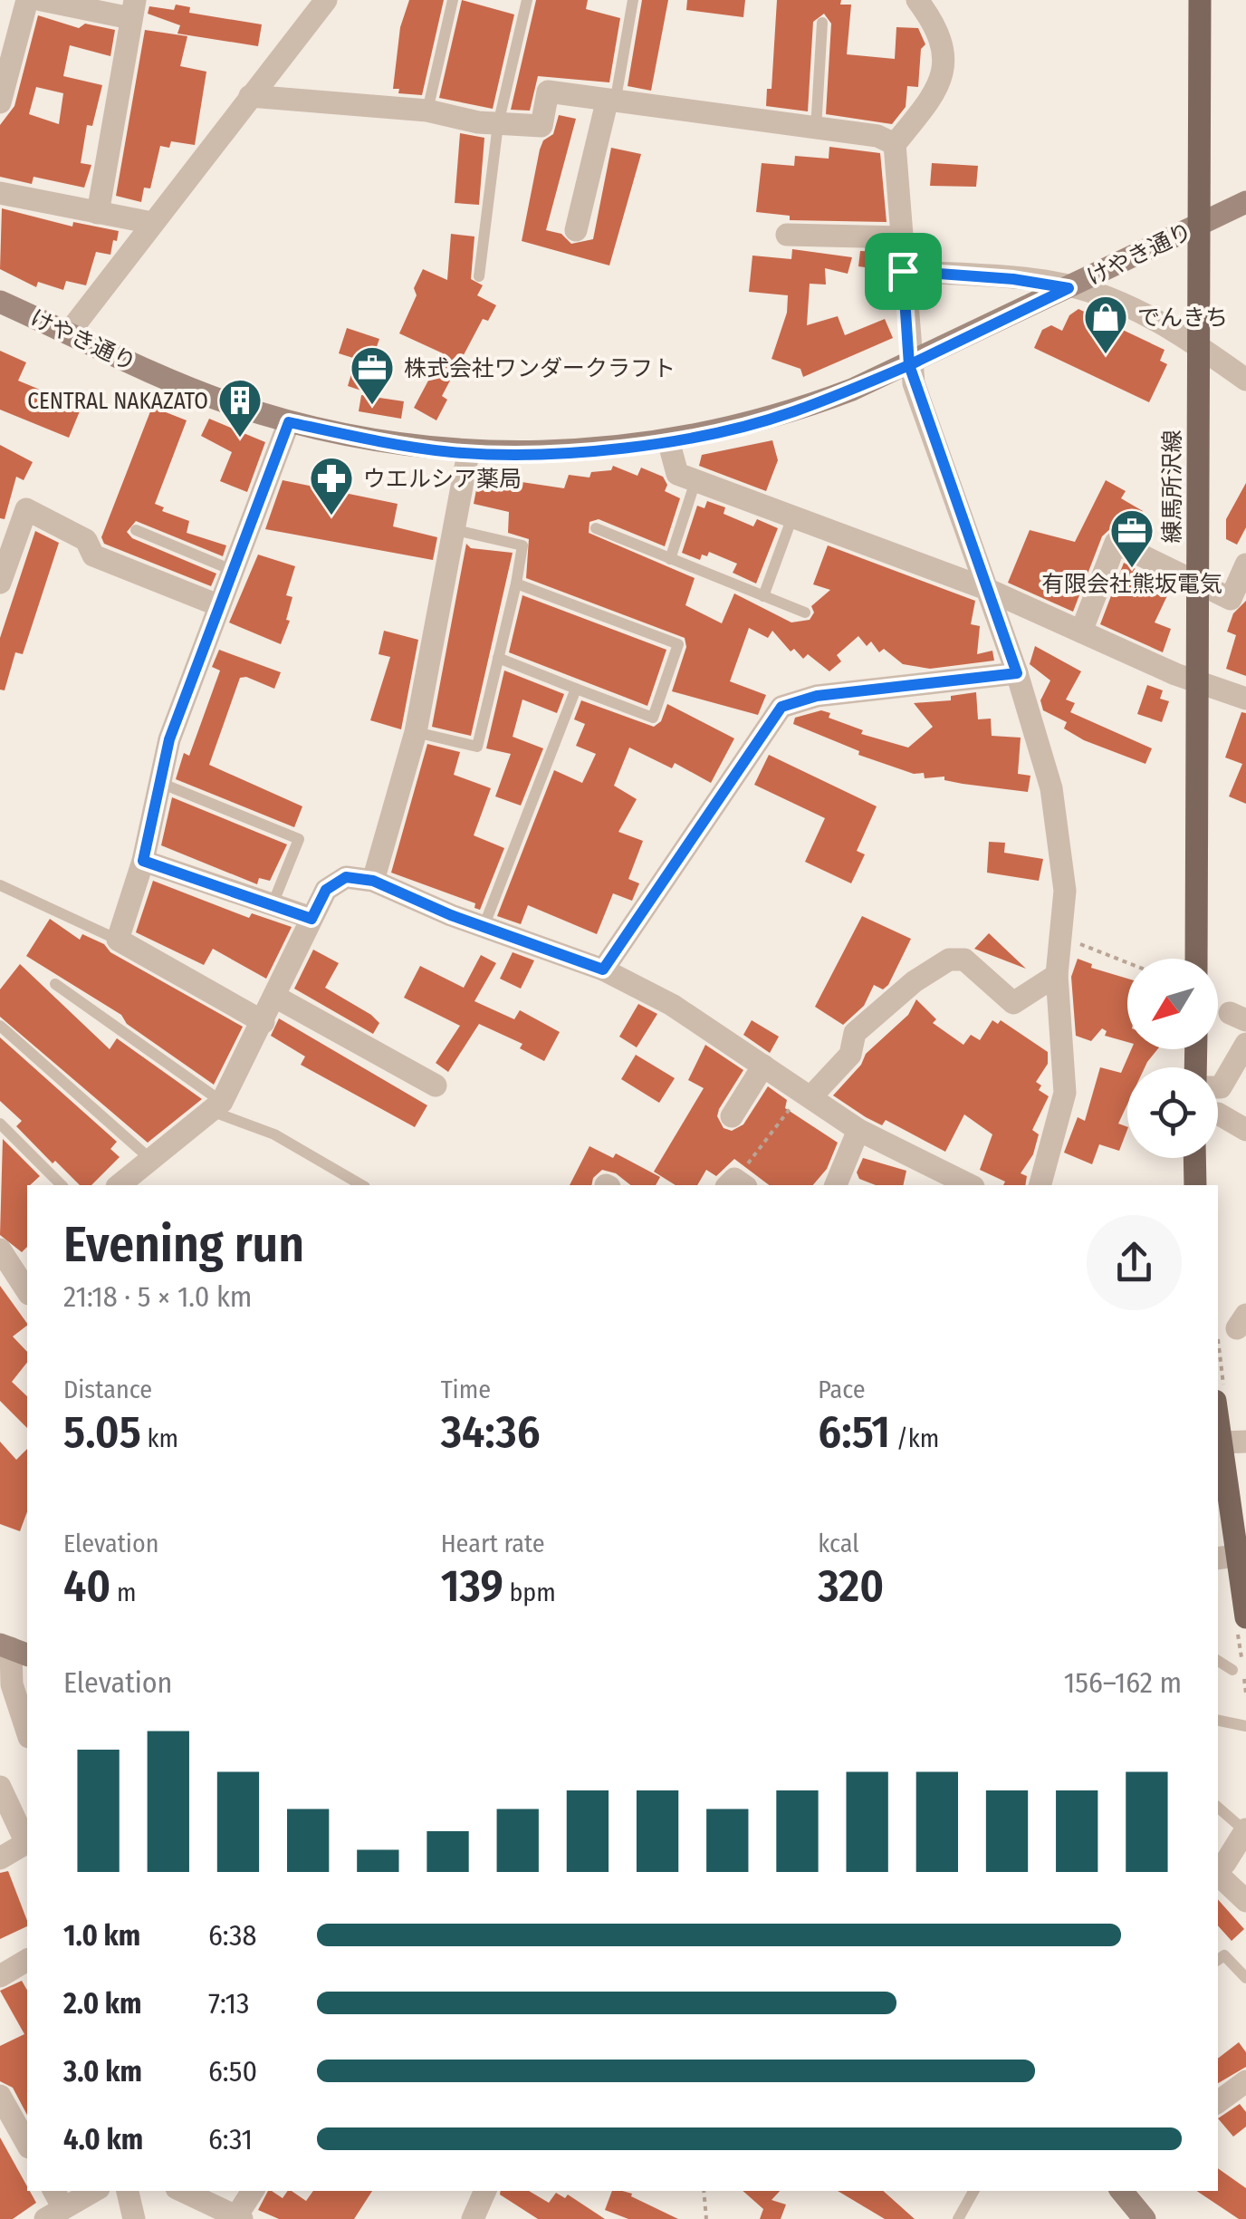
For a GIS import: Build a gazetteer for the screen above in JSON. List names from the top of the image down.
{
  "streets": {
    "main road": ["練馬所沢線"],
    "street": ["けやき通り"]
  },
  "crossings": [
    ["けやき通り", "練馬所沢線"]
  ],
  "places": {
    "shop": ["でんきち"],
    "office": ["株式会社ワンダークラフト", "有限会社熊坂電気"],
    "building": ["CENTRAL NAKAZATO"],
    "pharmacy": ["ウエルシア薬局"]
  },
  "north": "bottom left",
  "page": {
    "heading": ["Evening run", "21:18 · 5 × 1.0 km"],
    "stats": [
      ["Distance", "5.05 km"],
      ["Time", "34:36"],
      ["Pace", "6:51 /km"],
      ["Elevation", "40 m"],
      ["Heart rate", "139 bpm"],
      ["kcal", "320"]
    ],
    "chart": ["Elevation", "156–162 m"],
    "list": [
      {
        "name": "1.0 km",
        "note": "6:38"
      },
      {
        "name": "2.0 km",
        "note": "7:13"
      },
      {
        "name": "3.0 km",
        "note": "6:50"
      },
      {
        "name": "4.0 km",
        "note": "6:31"
      }
    ]
  }
}
